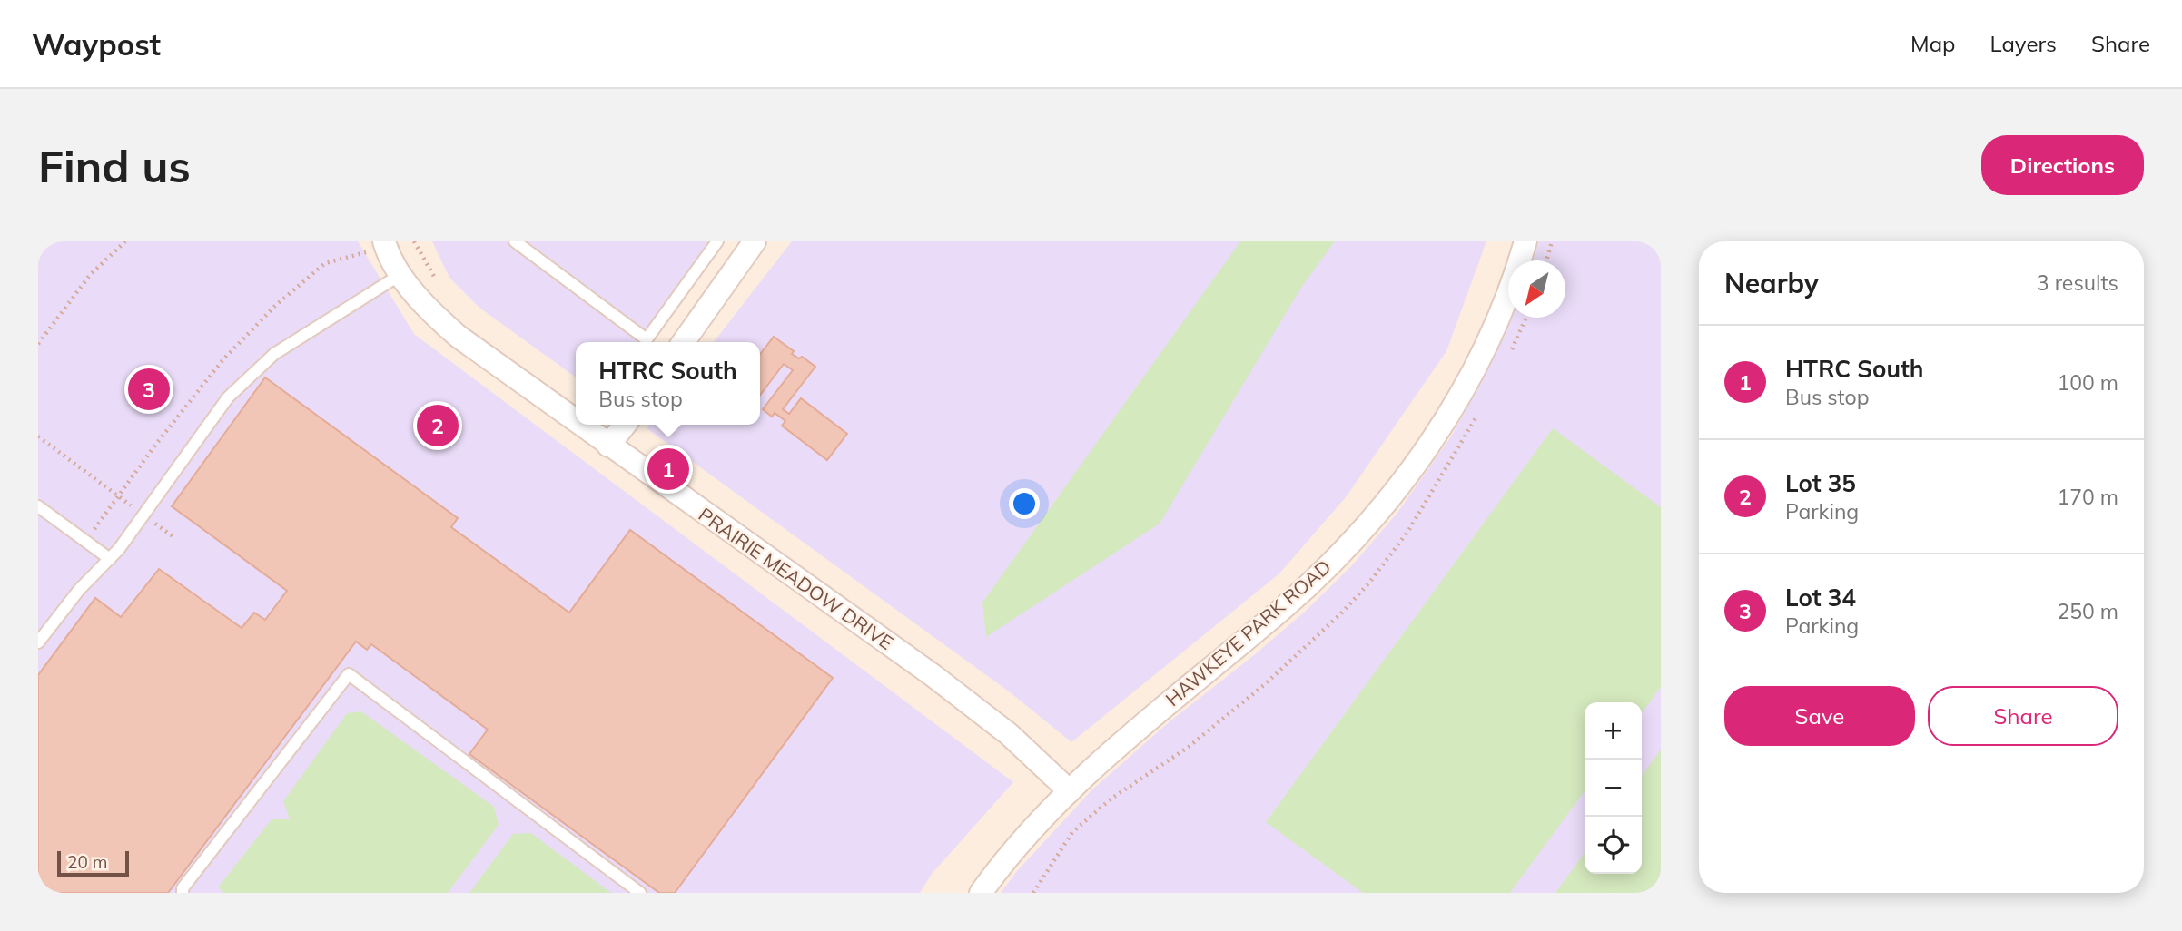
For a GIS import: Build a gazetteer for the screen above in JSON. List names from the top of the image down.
{
  "streets": {
    "street": ["PRAIRIE MEADOW DRIVE", "HAWKEYE PARK ROAD"]
  },
  "crossings": [
    ["PRAIRIE MEADOW DRIVE", "HAWKEYE PARK ROAD"]
  ],
  "scale_bar": "20 m",
  "north": "bottom left",
  "page": {
    "header": "Waypost",
    "nav": ["Map", "Layers", "Share"],
    "buttons": [
      "Directions",
      ["Save", "Share"]
    ],
    "title": "Find us",
    "heading": ["Nearby", "3 results"],
    "list": [
      {
        "mark": "1",
        "name": "HTRC South",
        "note": "Bus stop",
        "value": "100 m"
      },
      {
        "mark": "2",
        "name": "Lot 35",
        "note": "Parking",
        "value": "170 m"
      },
      {
        "mark": "3",
        "name": "Lot 34",
        "note": "Parking",
        "value": "250 m"
      }
    ],
    "popup": ["HTRC South", "Bus stop"],
    "pins": ["3", "2", "1"],
    "map_buttons": ["+", "−"],
    "scale": "20 m"
  }
}
